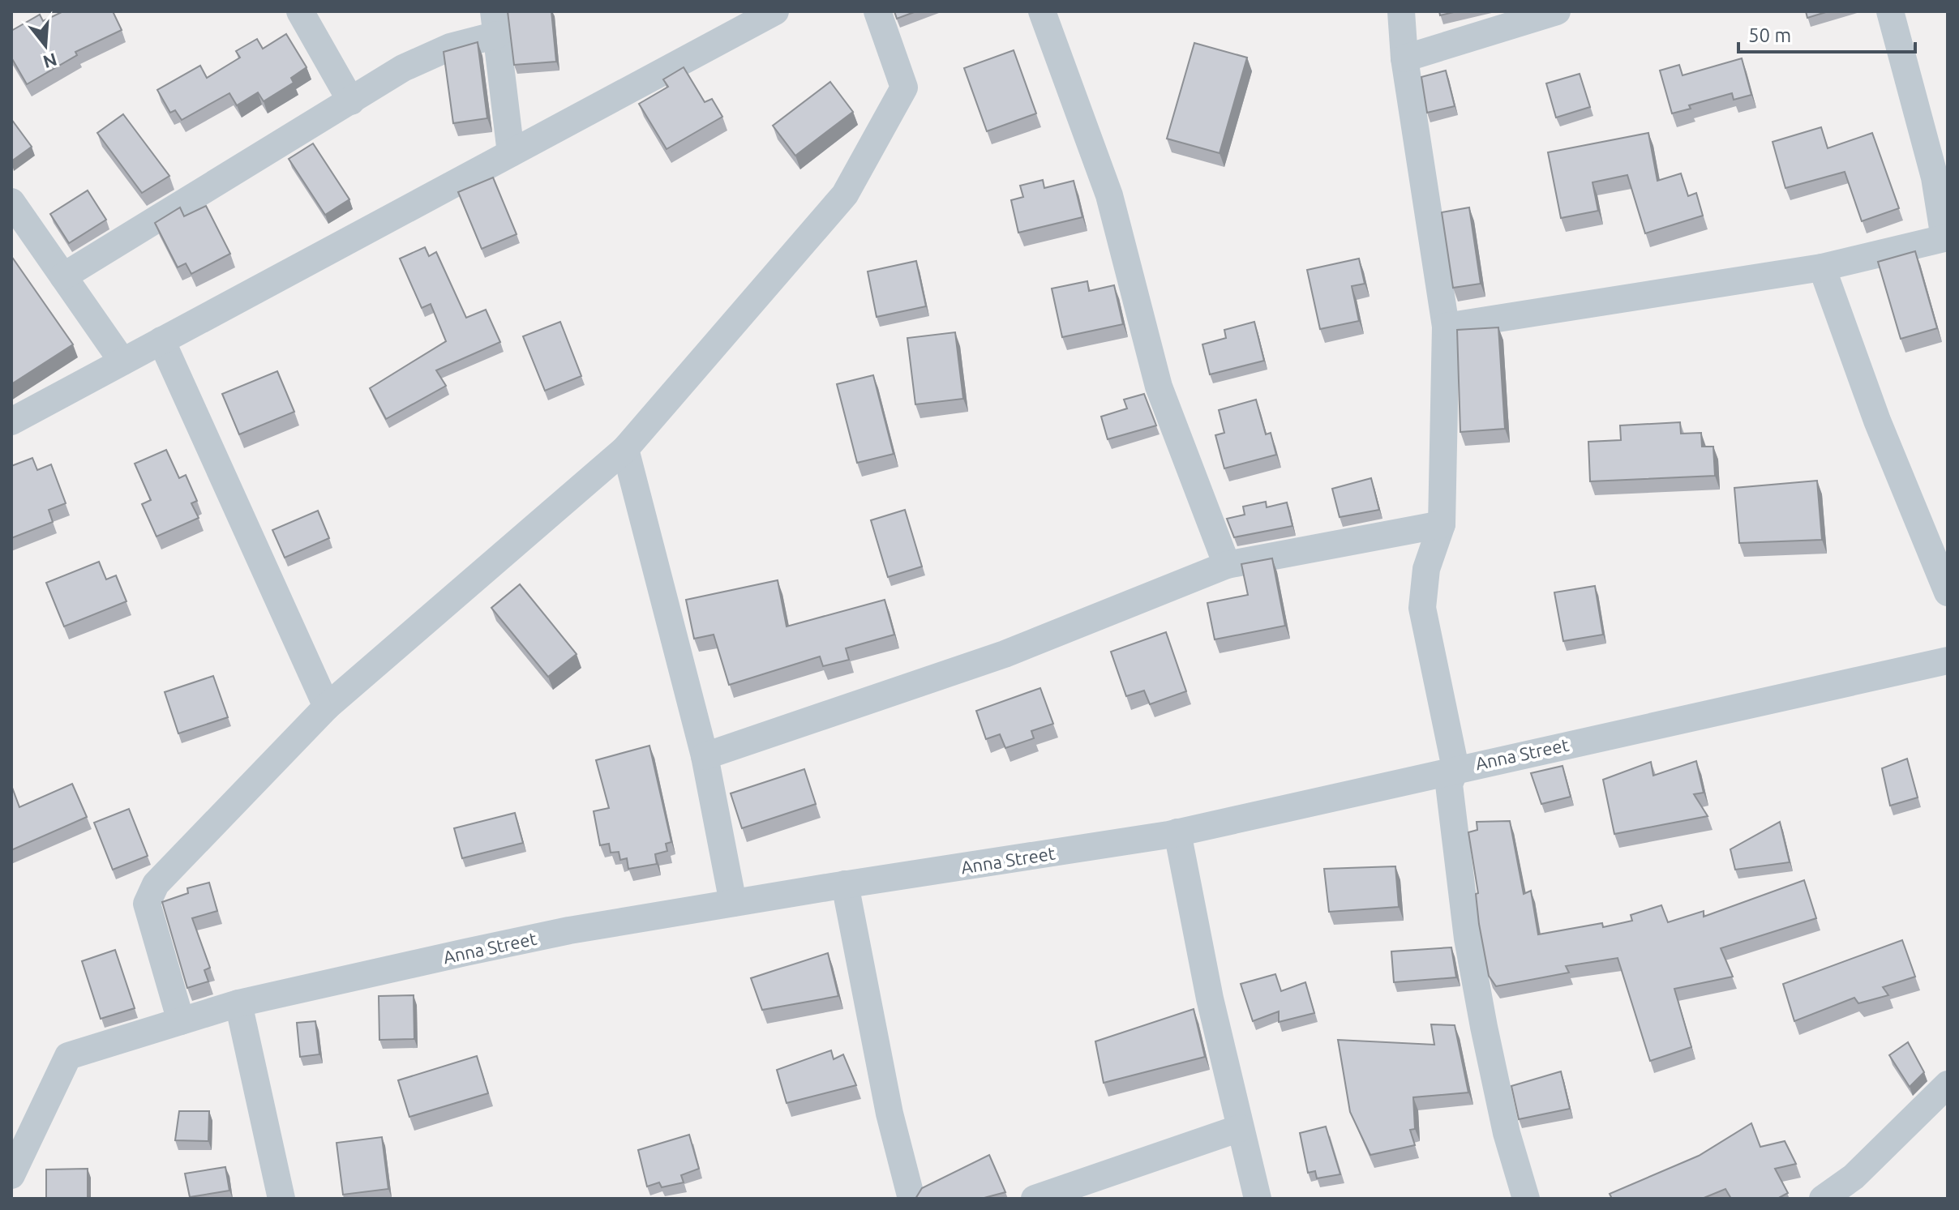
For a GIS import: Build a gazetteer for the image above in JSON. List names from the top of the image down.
{
  "streets": {
    "street": ["Anna Street"]
  },
  "scale_bar": "50 m",
  "north": "bottom"
}
